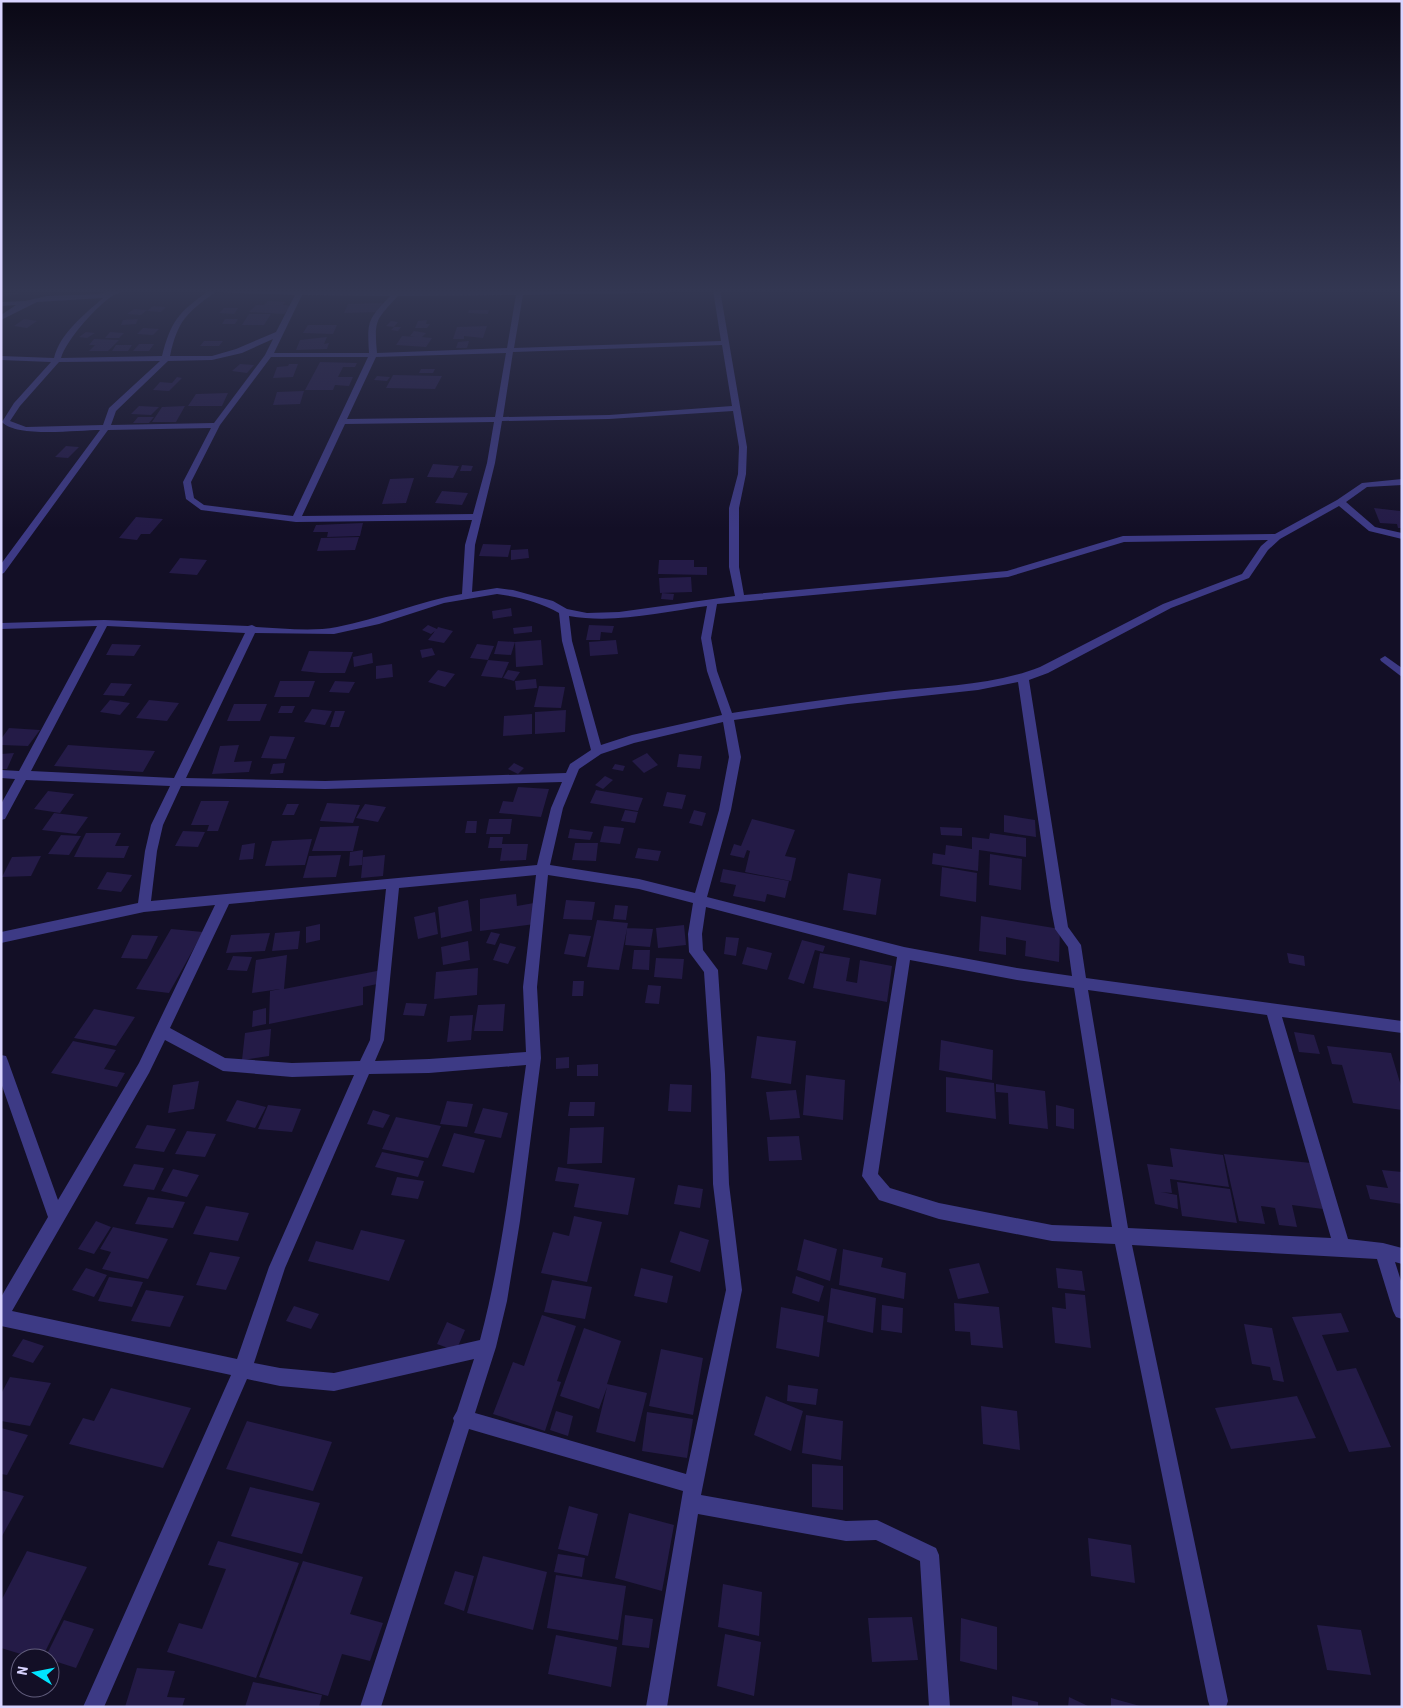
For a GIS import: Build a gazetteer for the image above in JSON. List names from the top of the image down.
{
  "north": "left"
}
